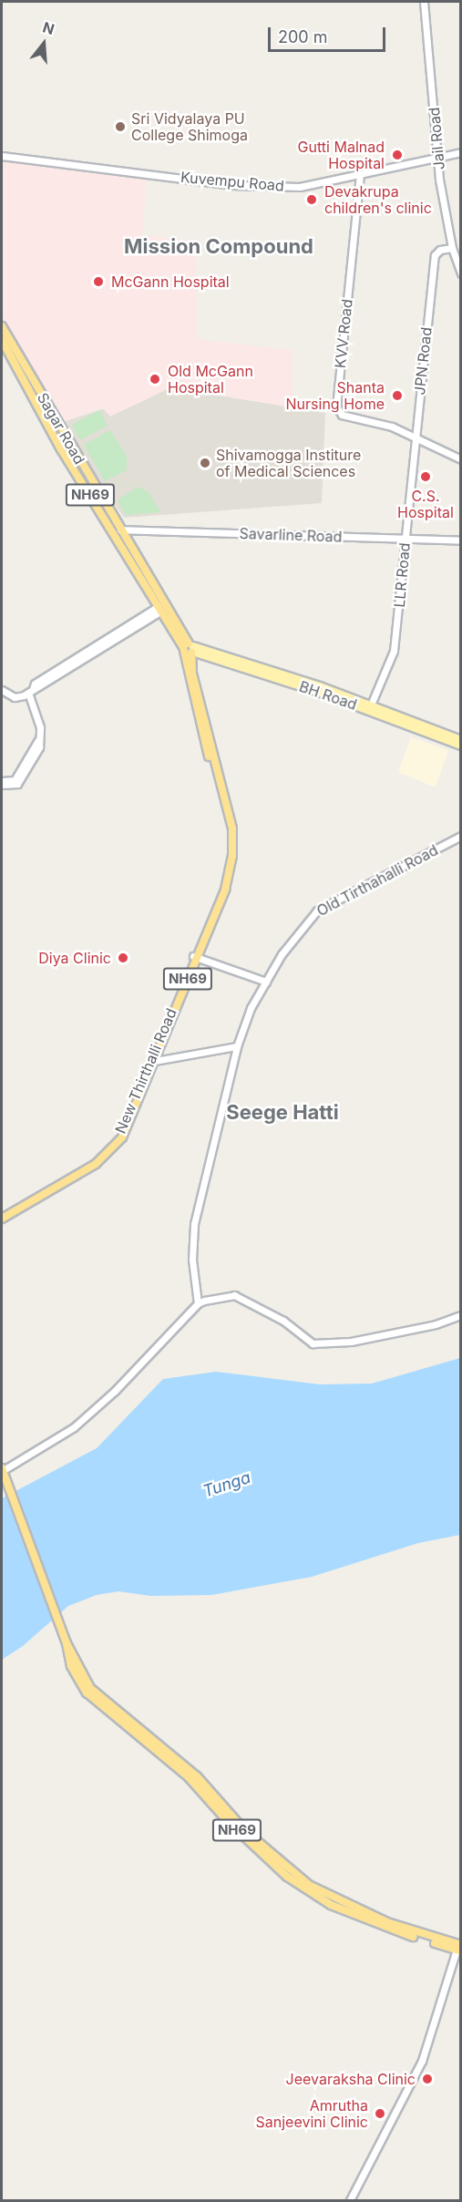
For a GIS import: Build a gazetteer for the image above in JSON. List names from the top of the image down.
{
  "streets": {
    "highway": ["Sagar Road", "NH69", "New Thirthalli Road"],
    "main road": [
      "Jail Road",
      "Kuvempu Road",
      "KVV Road",
      "JPN Road",
      "Savarline Road",
      "LLR Road",
      "BH Road",
      "Old Tirthahalli Road"
    ]
  },
  "crossings": [
    ["Jail Road", "Kuvempu Road"],
    ["Jail Road", "JPN Road"],
    ["Kuvempu Road", "KVV Road"],
    ["KVV Road", "JPN Road"],
    ["KVV Road", "LLR Road"],
    ["JPN Road", "LLR Road"],
    ["Sagar Road", "NH69"],
    ["Sagar Road", "Savarline Road"],
    ["Sagar Road", "BH Road"],
    ["Sagar Road", "New Thirthalli Road"],
    ["NH69", "BH Road"],
    ["NH69", "New Thirthalli Road"],
    ["Savarline Road", "LLR Road"],
    ["LLR Road", "BH Road"],
    ["BH Road", "New Thirthalli Road"]
  ],
  "districts": ["Mission Compound", "Seege Hatti"],
  "water": ["Tunga"],
  "places": [
    "Sri Vidyalaya PU College Shimoga",
    "Gutti Malnad Hospital",
    "Devakrupa children's clinic",
    "McGann Hospital",
    "Old McGann Hospital",
    "Shanta Nursing Home",
    "Shivamogga Institure of Medical Sciences",
    "C.S. Hospital",
    "Diya Clinic",
    "Jeevaraksha Clinic",
    "Amrutha Sanjeevini Clinic"
  ],
  "scale_bar": "200 m",
  "north": "top"
}
